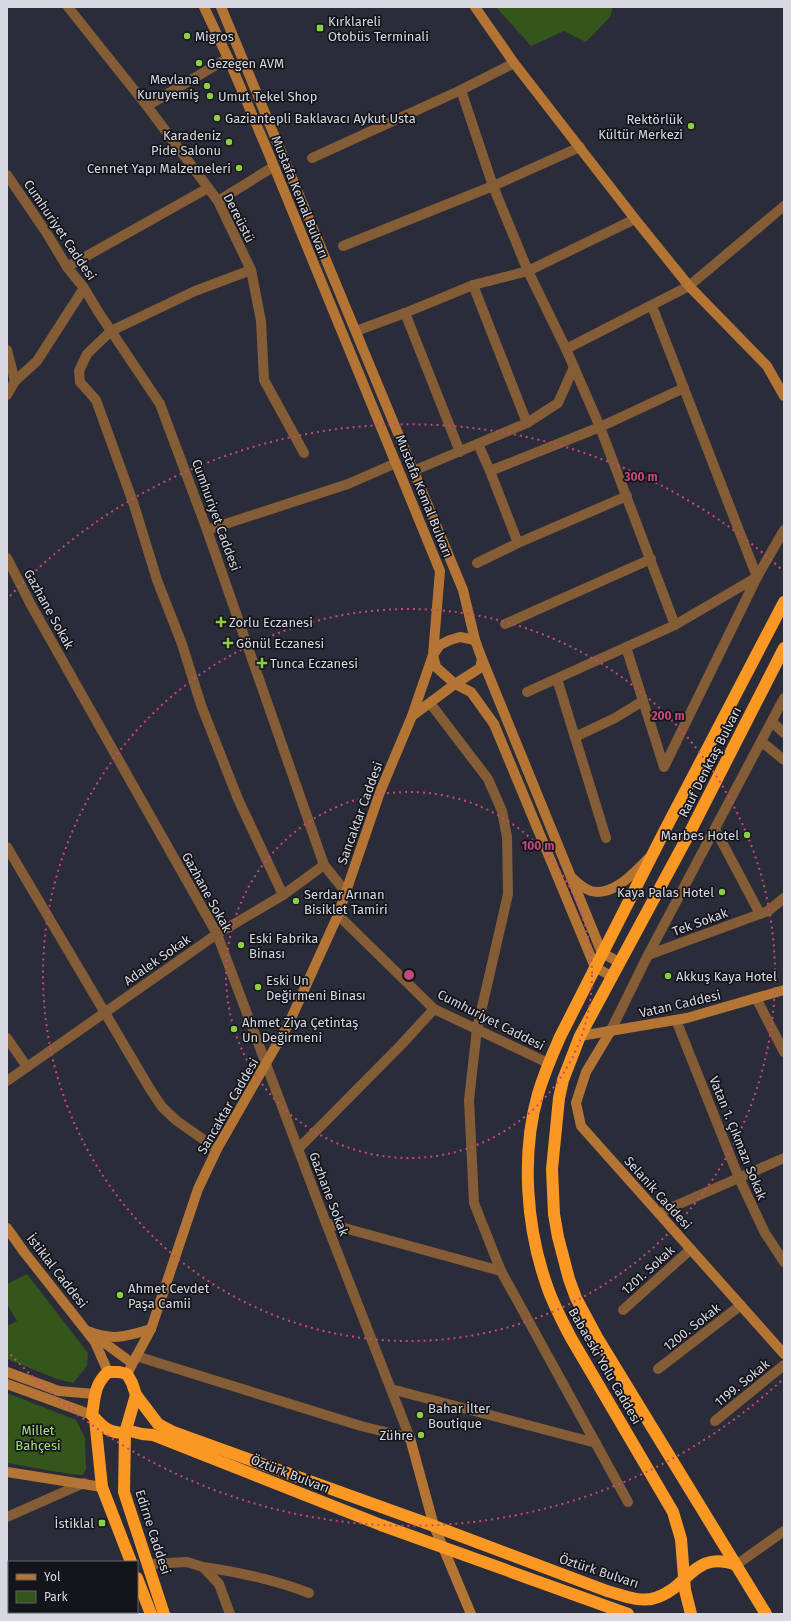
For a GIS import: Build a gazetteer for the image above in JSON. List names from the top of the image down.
{
  "streets": {
    "highway": [
      "Rauf Denktaş Bulvarı",
      "Babaeski Yolu Caddesi",
      "Öztürk Bulvarı",
      "Edirne Caddesi"
    ],
    "main road": [
      "Mustafa Kemal Bulvarı",
      "Sancaktar Caddesi",
      "Vatan Caddesi",
      "Selanik Caddesi",
      "İstiklal Caddesi"
    ],
    "street": [
      "Dereüstü",
      "Cumhuriyet Caddesi",
      "Gazhane Sokak",
      "Tek Sokak",
      "Adalek Sokak",
      "Vatan 1. Çıkmazı Sokak",
      "1201. Sokak",
      "1200. Sokak",
      "1199. Sokak"
    ]
  },
  "crossings": [
    ["Mustafa Kemal Bulvarı", "Rauf Denktaş Bulvarı"],
    ["Mustafa Kemal Bulvarı", "Sancaktar Caddesi"],
    ["Cumhuriyet Caddesi", "Sancaktar Caddesi"],
    ["Cumhuriyet Caddesi", "Adalek Sokak"],
    ["Cumhuriyet Caddesi", "Babaeski Yolu Caddesi"],
    ["Gazhane Sokak", "Sancaktar Caddesi"],
    ["Gazhane Sokak", "Adalek Sokak"],
    ["Rauf Denktaş Bulvarı", "Vatan Caddesi"],
    ["Rauf Denktaş Bulvarı", "Babaeski Yolu Caddesi"],
    ["Sancaktar Caddesi", "Öztürk Bulvarı"],
    ["Sancaktar Caddesi", "Edirne Caddesi"],
    ["Vatan Caddesi", "Vatan 1. Çıkmazı Sokak"],
    ["Vatan Caddesi", "Selanik Caddesi"],
    ["Vatan Caddesi", "Babaeski Yolu Caddesi"],
    ["Selanik Caddesi", "1201. Sokak"],
    ["Selanik Caddesi", "1200. Sokak"],
    ["Babaeski Yolu Caddesi", "Öztürk Bulvarı"],
    ["Öztürk Bulvarı", "Edirne Caddesi"]
  ],
  "parks": ["Millet Bahçesi"],
  "places": {
    "transit": ["Kırklareli Otobüs Terminali", "İstiklal"],
    "other": [
      "Migros",
      "Gezegen AVM",
      "Mevlana Kuruyemiş",
      "Umut Tekel Shop",
      "Gaziantepli Baklavacı Aykut Usta",
      "Rektörlük Kültür Merkezi",
      "Karadeniz Pide Salonu",
      "Cennet Yapı Malzemeleri",
      "Marbes Hotel",
      "Kaya Palas Hotel",
      "Serdar Arınan Bisiklet Tamiri",
      "Eski Fabrika Binası",
      "Akkuş Kaya Hotel",
      "Eski Un Değirmeni Binası",
      "Ahmet Ziya Çetintaş Un Değirmeni",
      "Ahmet Cevdet Paşa Camii",
      "Bahar İlter Boutique",
      "Zühre"
    ],
    "health": ["Zorlu Eczanesi", "Gönül Eczanesi", "Tunca Eczanesi"]
  },
  "legend": ["Yol", "Park"],
  "rings": ["300 m", "200 m", "100 m"]
}
